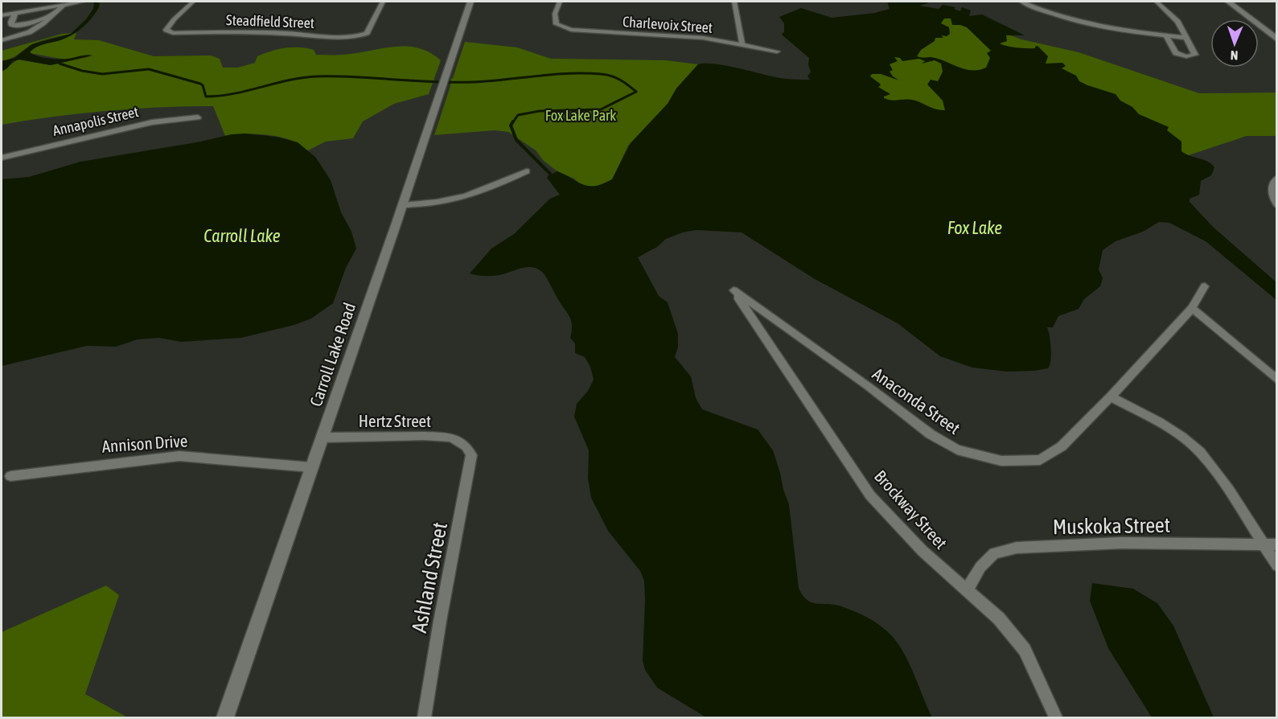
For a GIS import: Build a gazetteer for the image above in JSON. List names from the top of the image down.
{
  "streets": {
    "street": [
      "Steadfield Street",
      "Charlevoix Street",
      "Annapolis Street",
      "Carroll Lake Road",
      "Anaconda Street",
      "Hertz Street",
      "Annison Drive",
      "Brockway Street",
      "Muskoka Street",
      "Ashland Street"
    ]
  },
  "crossings": [
    ["Carroll Lake Road", "Hertz Street"],
    ["Carroll Lake Road", "Annison Drive"],
    ["Anaconda Street", "Brockway Street"],
    ["Hertz Street", "Ashland Street"],
    ["Brockway Street", "Muskoka Street"]
  ],
  "water": ["Fox Lake", "Carroll Lake"],
  "parks": ["Fox Lake Park"],
  "north": "bottom"
}
